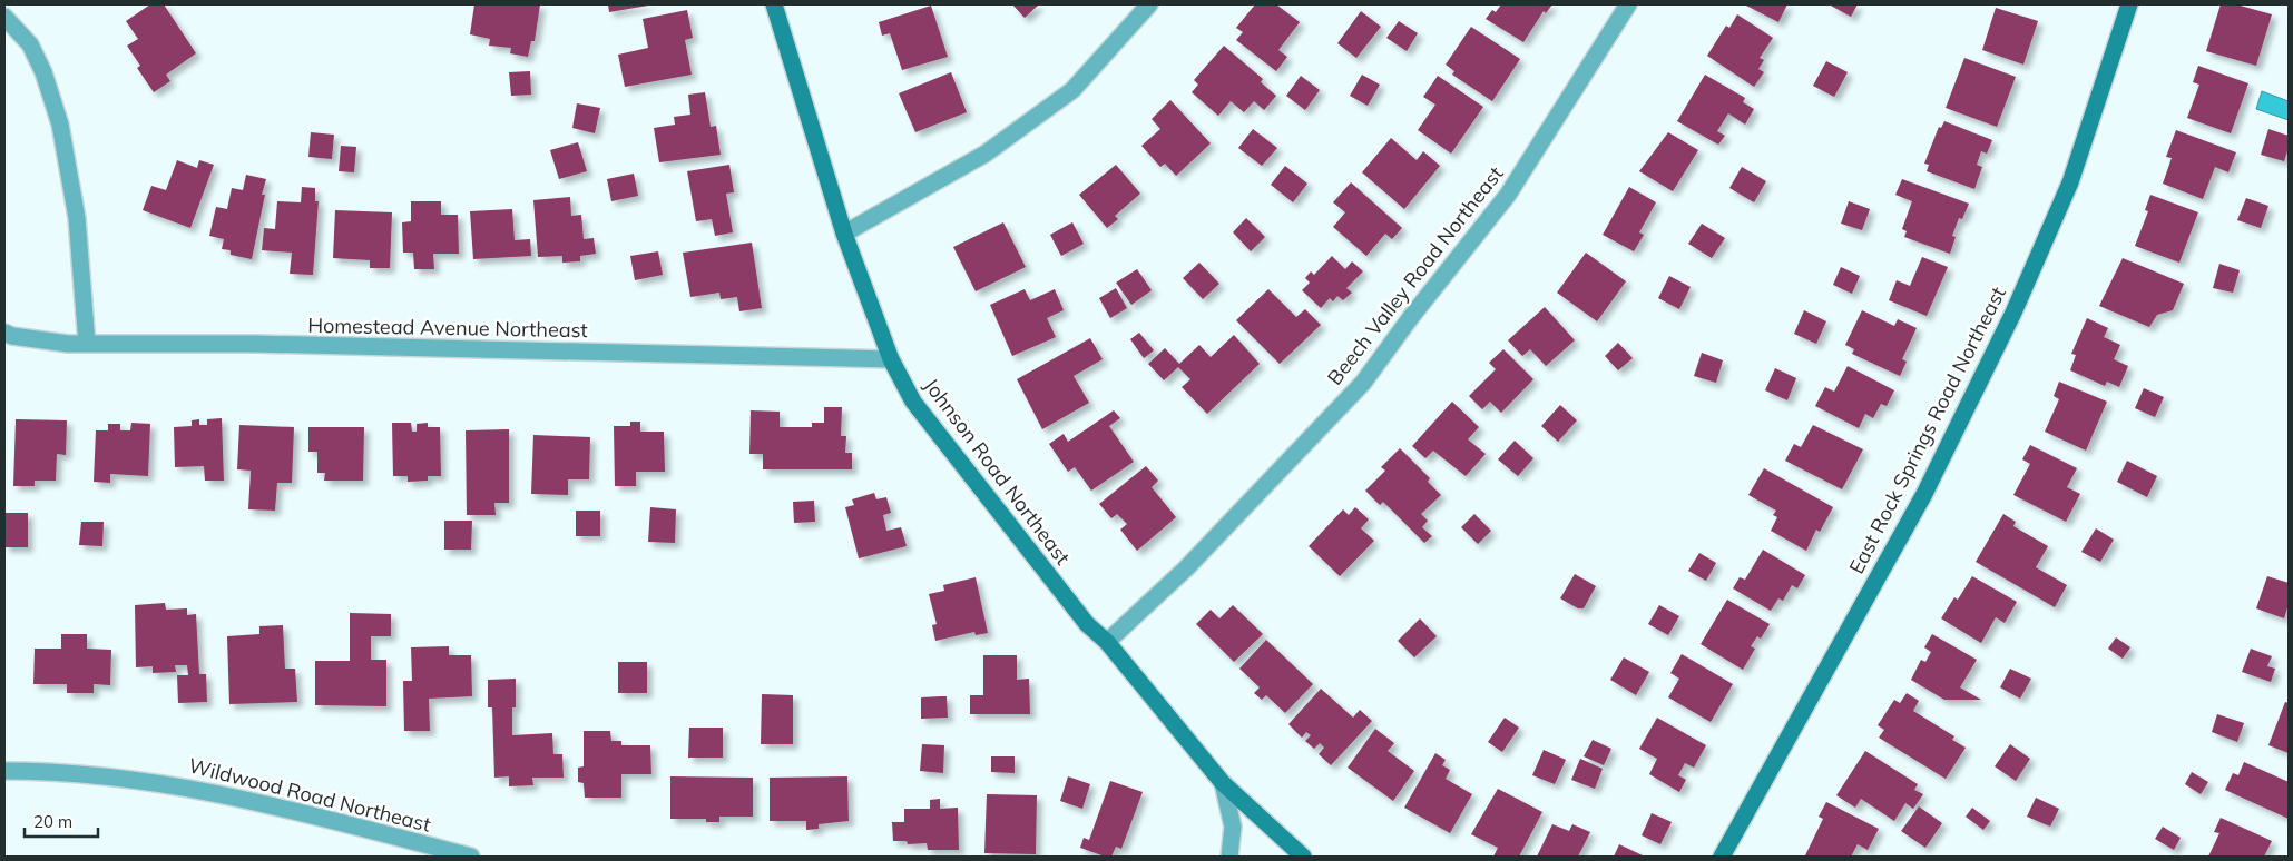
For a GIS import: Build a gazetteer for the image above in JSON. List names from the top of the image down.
{
  "streets": {
    "street": [
      "Beech Valley Road Northeast",
      "Homestead Avenue Northeast",
      "East Rock Springs Road Northeast",
      "Johnson Road Northeast",
      "Wildwood Road Northeast"
    ]
  },
  "crossings": [
    ["Beech Valley Road Northeast", "Johnson Road Northeast"],
    ["Homestead Avenue Northeast", "Johnson Road Northeast"]
  ],
  "scale_bar": "20 m"
}
